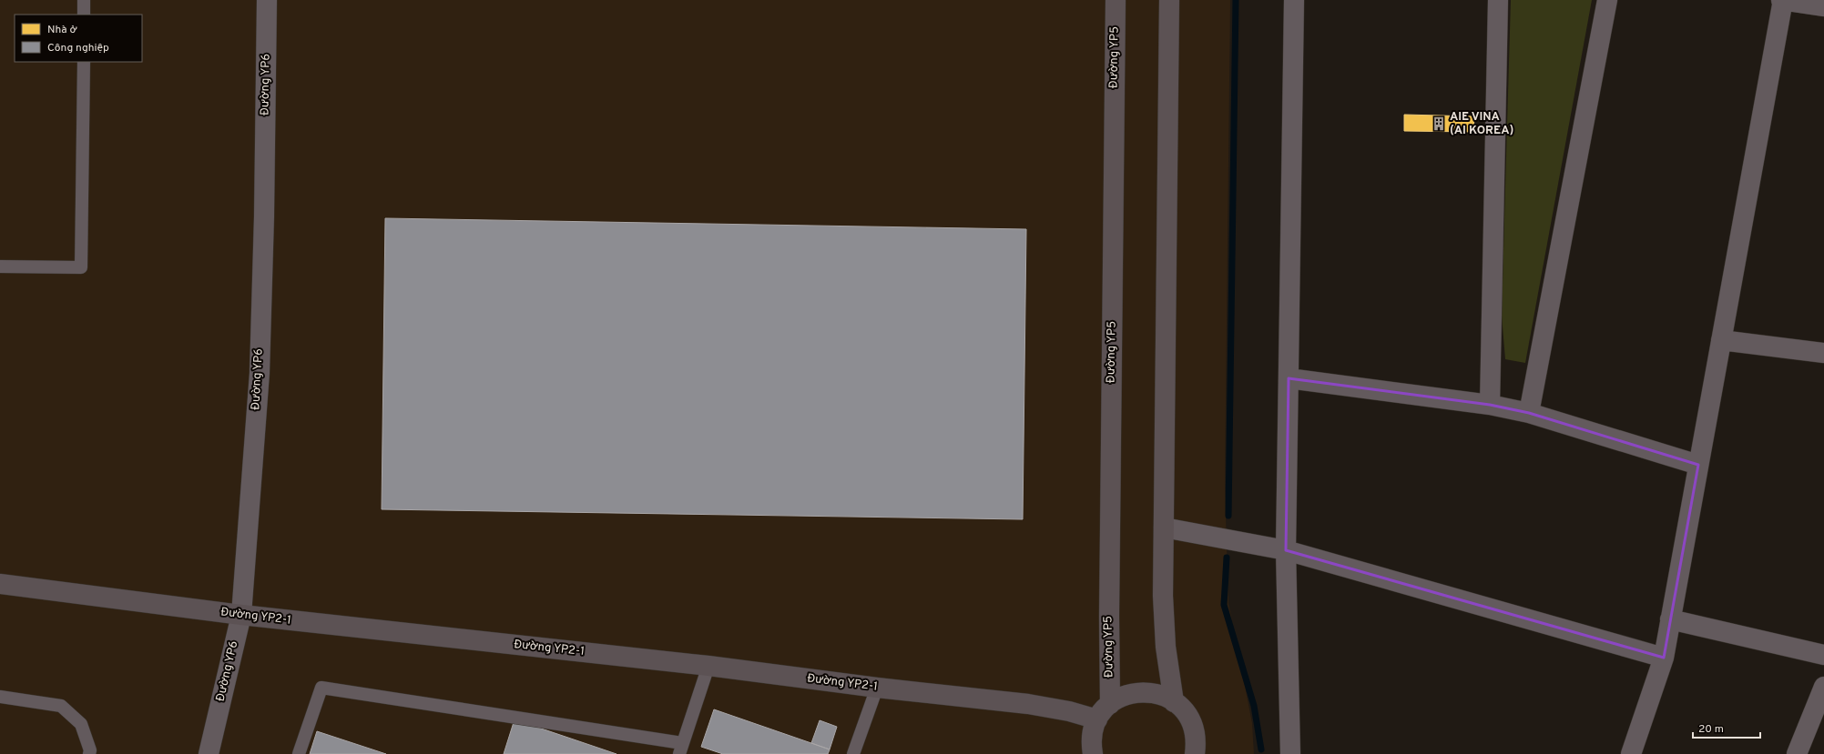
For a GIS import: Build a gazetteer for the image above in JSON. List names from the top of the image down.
{
  "streets": {
    "main road": ["Đường YP5", "Đường YP2-1"],
    "street": ["Đường YP6"]
  },
  "crossings": [
    ["Đường YP6", "Đường YP2-1"]
  ],
  "places": {
    "building": ["AIE VINA (AI KOREA)"]
  },
  "legend": ["Nhà ở", "Công nghiệp"],
  "scale_bar": "20 m"
}
